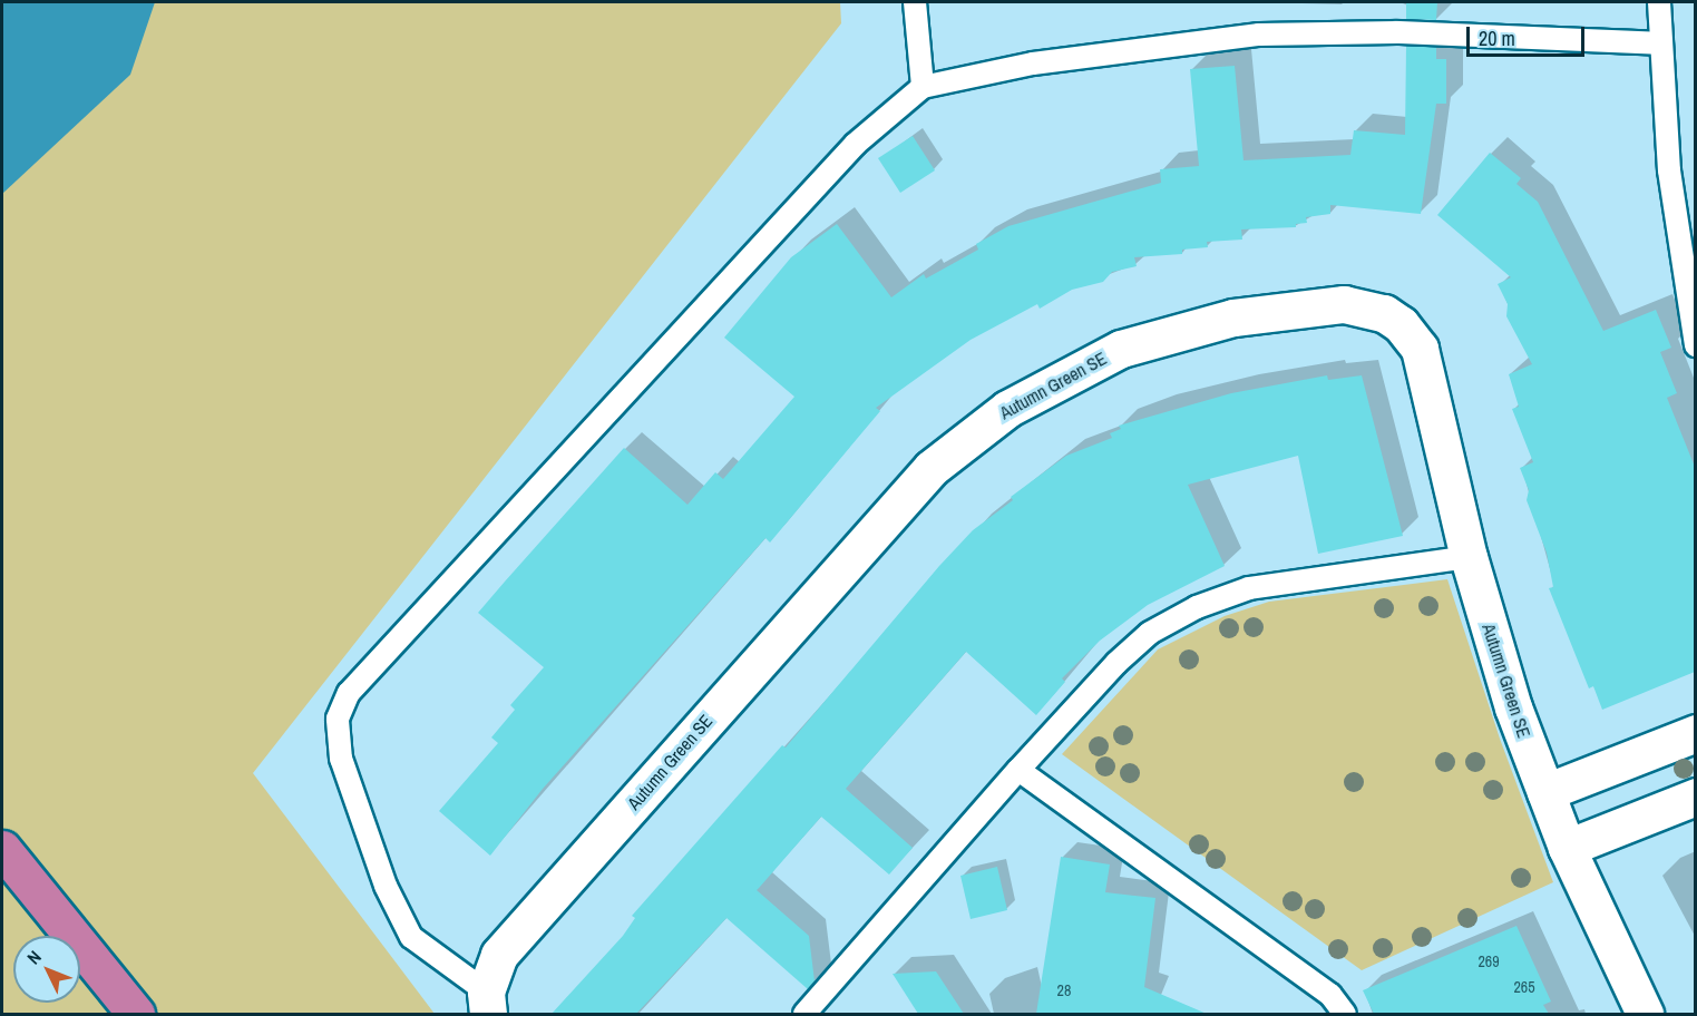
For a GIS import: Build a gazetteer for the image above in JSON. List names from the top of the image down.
{
  "streets": {
    "street": ["Autumn Green SE"]
  },
  "house_numbers": ["269", "265", "28"],
  "scale_bar": "20 m",
  "north": "top left"
}
